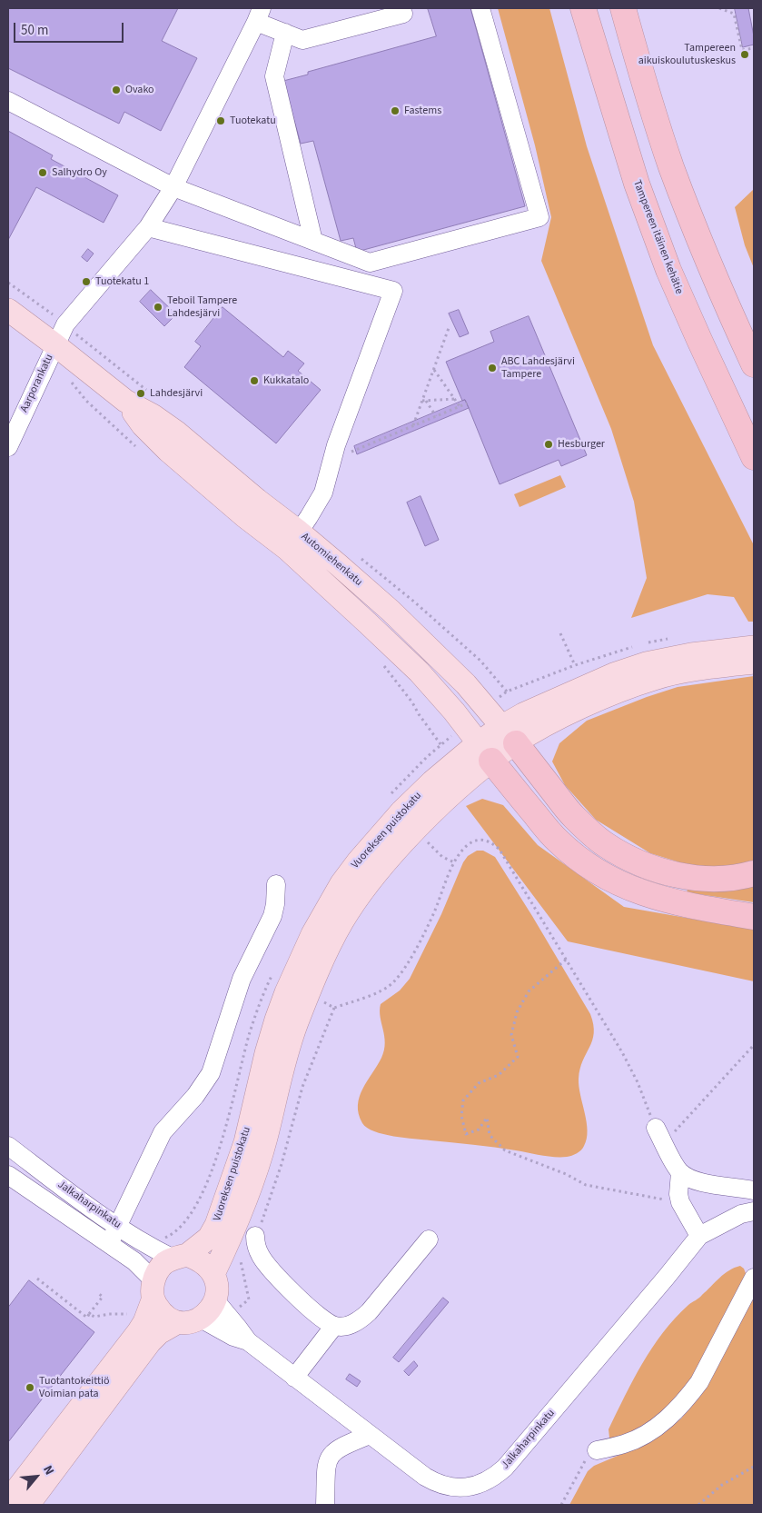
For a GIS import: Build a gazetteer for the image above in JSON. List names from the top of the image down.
{
  "streets": {
    "highway": ["Tampereen itäinen kehätie"],
    "main road": ["Automiehenkatu", "Vuoreksen puistokatu"],
    "street": ["Aarporankatu", "Jalkaharpinkatu"]
  },
  "crossings": [
    ["Aarporankatu", "Automiehenkatu"],
    ["Automiehenkatu", "Vuoreksen puistokatu"],
    ["Vuoreksen puistokatu", "Jalkaharpinkatu"]
  ],
  "places": [
    "Tampereen aikuiskoulutuskeskus",
    "Ovako",
    "Fastems",
    "Tuotekatu",
    "Salhydro Oy",
    "Tuotekatu 1",
    "Teboil Tampere Lahdesjärvi",
    "ABC Lahdesjärvi Tampere",
    "Kukkatalo",
    "Lahdesjärvi",
    "Hesburger",
    "Tuotantokeittiö Voimian pata"
  ],
  "scale_bar": "50 m",
  "north": "top right"
}
